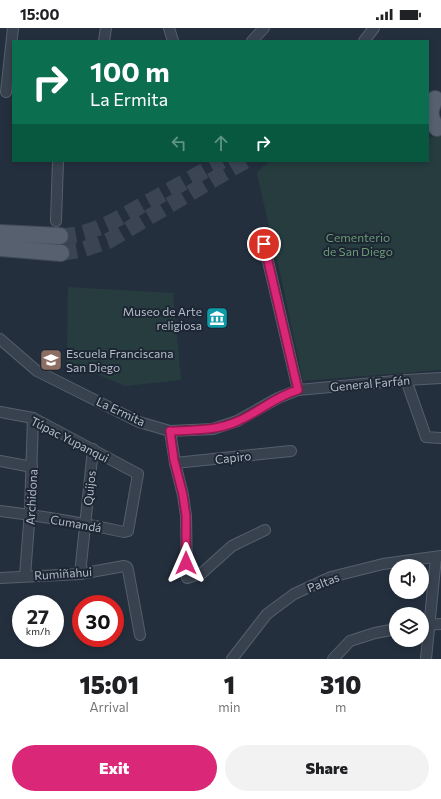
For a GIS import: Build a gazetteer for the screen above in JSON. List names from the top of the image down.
{
  "streets": {
    "street": [
      "General Farfán",
      "La Ermita",
      "Túpac Yupanqui",
      "Capiro",
      "Quijos",
      "Archidona",
      "Cumandá",
      "Rumiñahui",
      "Paltas"
    ]
  },
  "crossings": [
    ["General Farfán", "La Ermita"],
    ["Túpac Yupanqui", "Quijos"],
    ["Túpac Yupanqui", "Archidona"],
    ["Túpac Yupanqui", "Cumandá"],
    ["Quijos", "Cumandá"],
    ["Quijos", "Rumiñahui"],
    ["Archidona", "Cumandá"],
    ["Archidona", "Rumiñahui"]
  ],
  "parks": ["Cementerio de San Diego"],
  "places": {
    "museum": ["Museo de Arte religiosa"],
    "school or university": ["Escuela Franciscana San Diego"]
  },
  "page": {
    "status": "15:00",
    "turn": ["100 m", "La Ermita"],
    "speed": "27 km/h",
    "limit": "30",
    "eta": [
      "15:01",
      "Arrival",
      "1",
      "min",
      "310",
      "m"
    ],
    "buttons": ["Exit", "Share"]
  }
}
